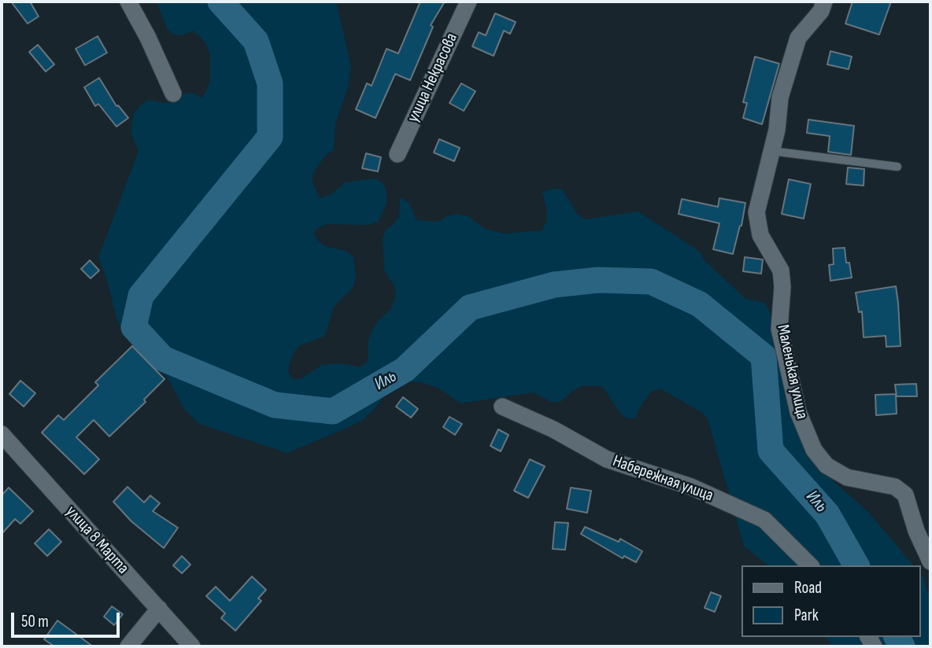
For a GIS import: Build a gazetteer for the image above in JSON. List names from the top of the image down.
{
  "streets": {
    "street": [
      "улица Некрасова",
      "Маленькая улица",
      "Набережная улица",
      "улица 8 Марта"
    ]
  },
  "water": ["Иль"],
  "legend": ["Road", "Park"],
  "scale_bar": "50 m"
}
